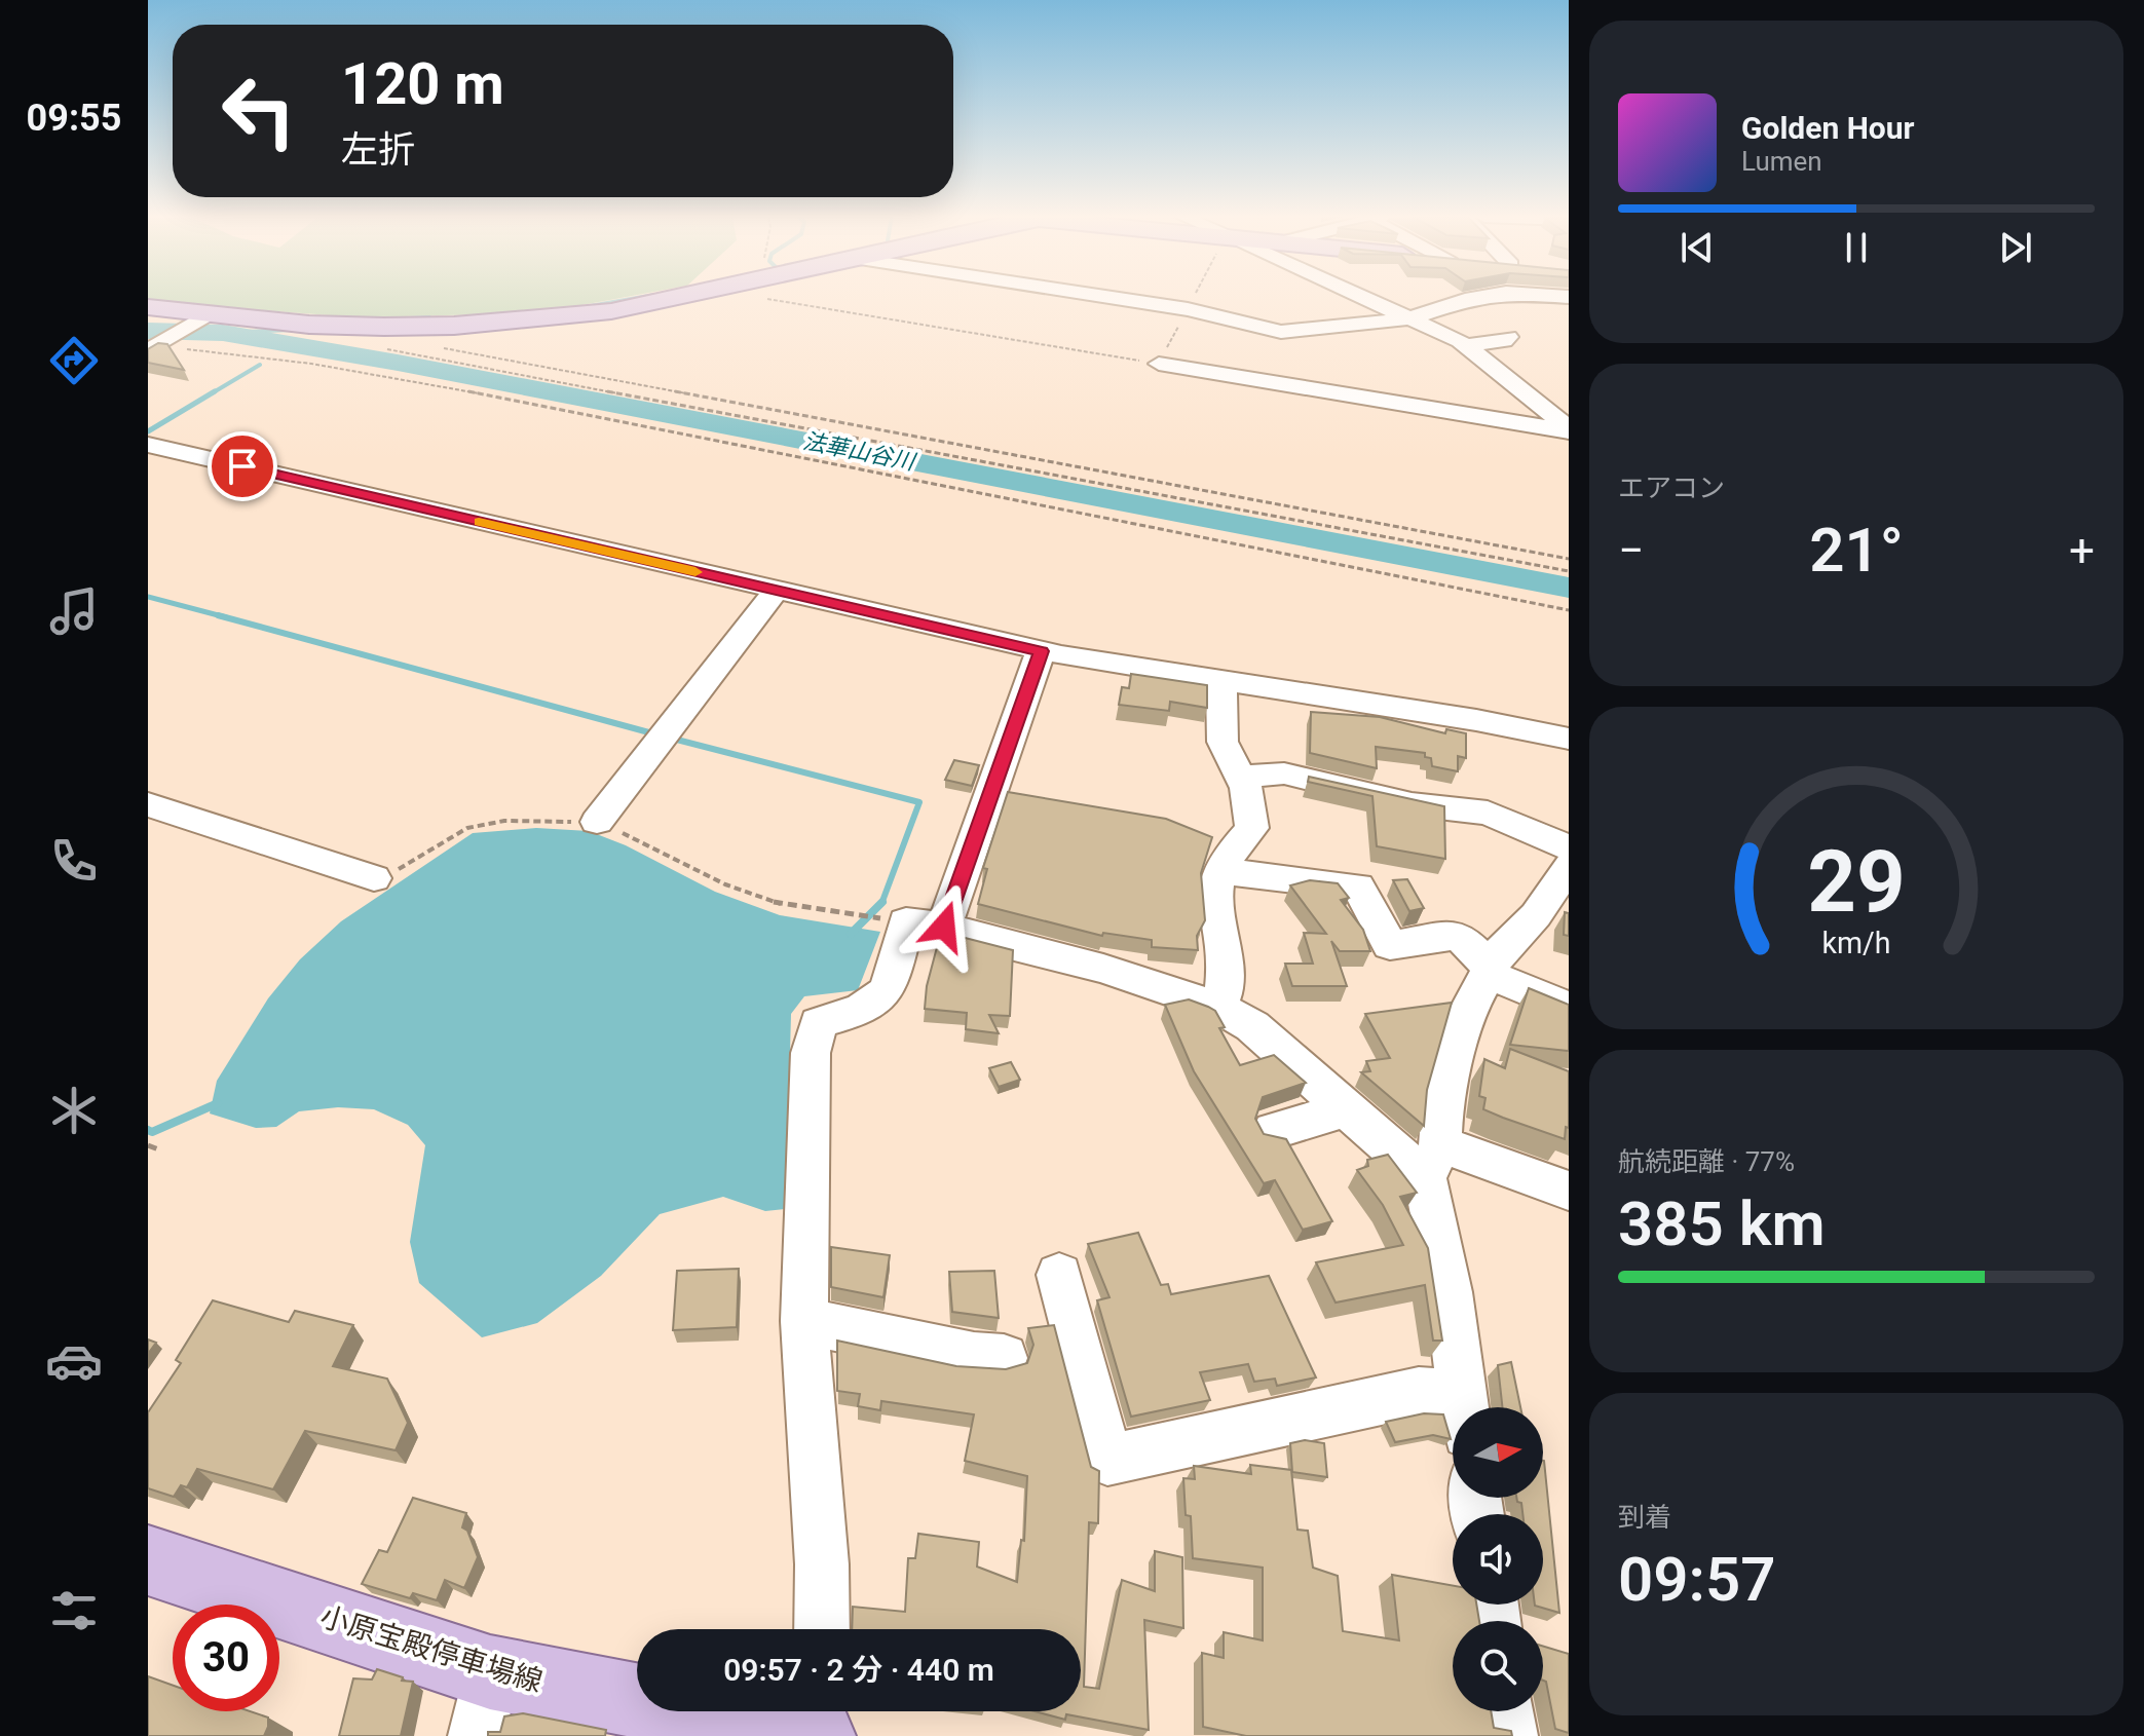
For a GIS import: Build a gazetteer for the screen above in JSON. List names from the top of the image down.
{
  "streets": {
    "main road": ["小原宝殿停車場線"]
  },
  "water": ["法華山谷川"],
  "north": "right",
  "page": {
    "tabs": "09:55",
    "turn": ["120 m", "左折"],
    "song": ["Golden Hour", "Lumen"],
    "tile": [
      "エアコン",
      ["航続距離 · 77%", "385 km"],
      ["到着", "09:57"]
    ],
    "heat": ["−", "21°", "+"],
    "limit": "30",
    "trip": "09:57 · 2 分 · 440 m",
    "gauge": ["29", "km/h"]
  }
}
